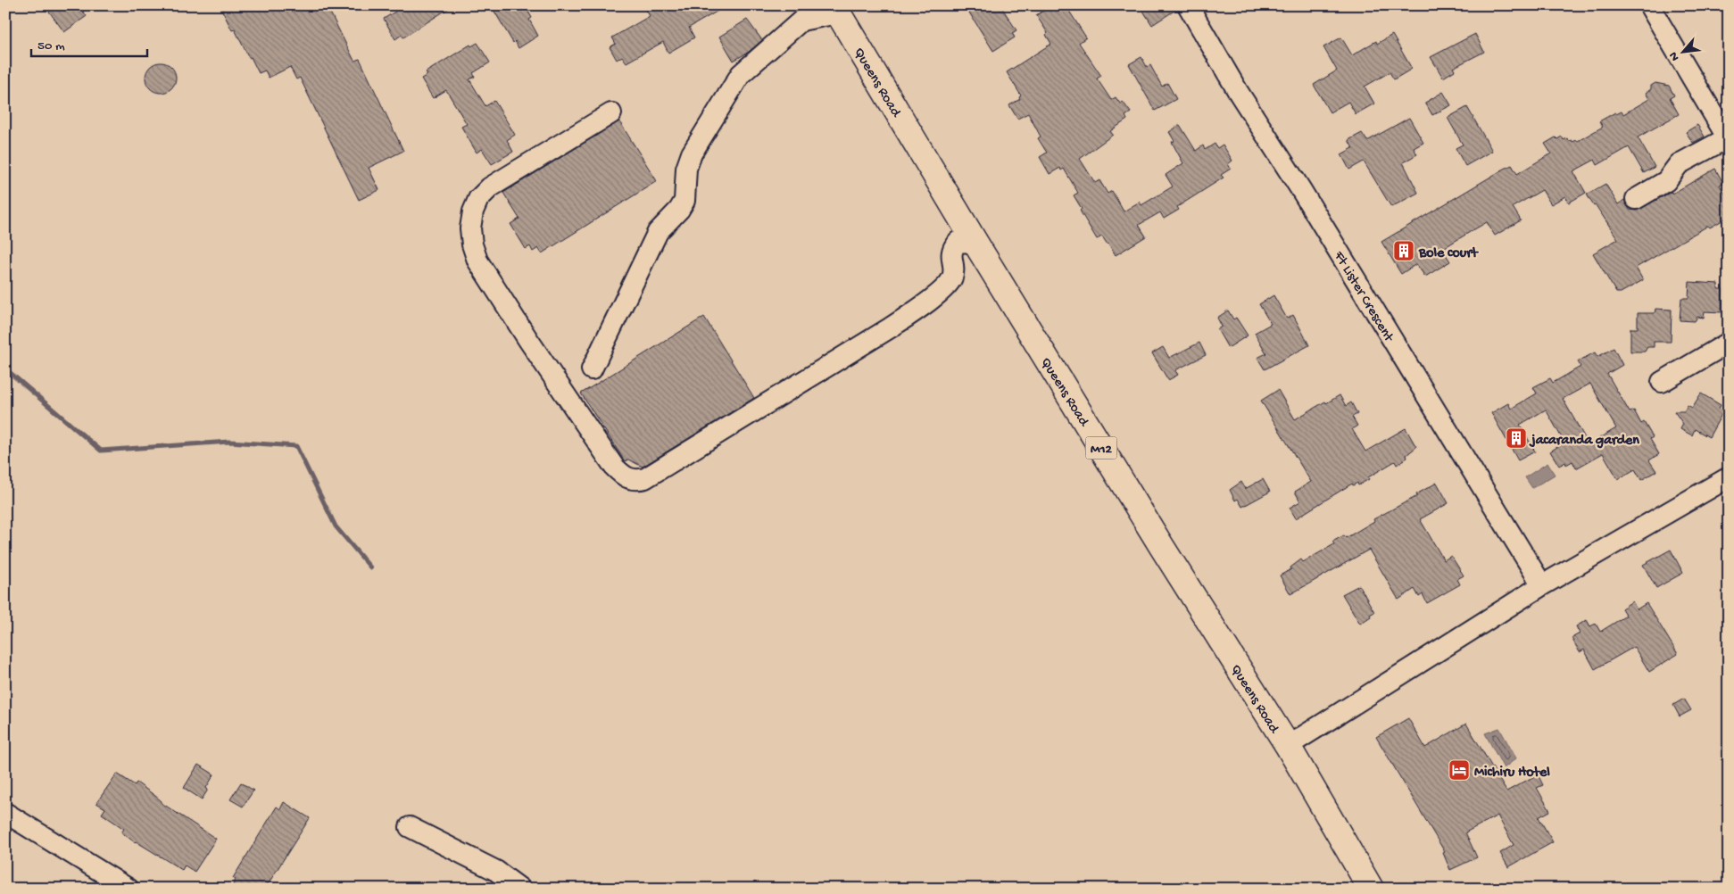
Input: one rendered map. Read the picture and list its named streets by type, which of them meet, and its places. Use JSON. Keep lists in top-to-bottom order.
{
  "streets": {
    "highway": ["Queens Road", "M12"],
    "street": ["Ft Lister Crescent"]
  },
  "places": {
    "building": ["Bole court", "jacaranda garden"],
    "hotel": ["Michiru Hotel"]
  },
  "scale_bar": "50 m",
  "north": "bottom left"
}
